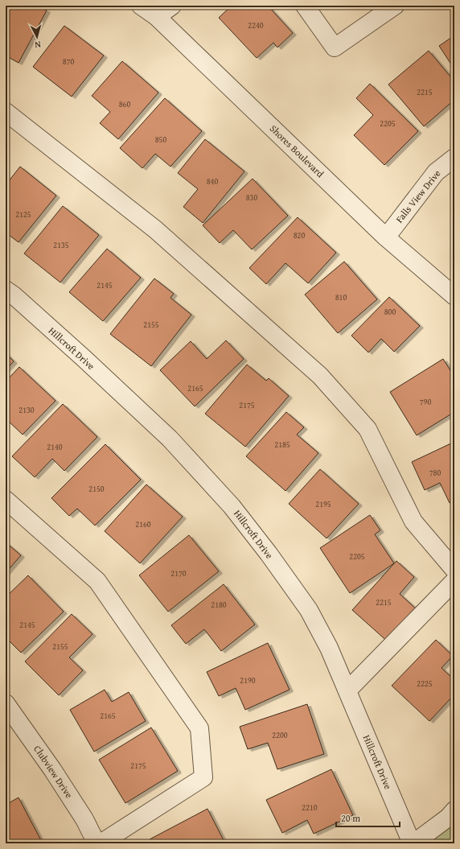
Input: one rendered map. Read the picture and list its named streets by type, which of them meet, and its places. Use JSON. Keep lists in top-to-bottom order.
{
  "streets": {
    "street": [
      "Shores Boulevard",
      "Falls View Drive",
      "Hillcroft Drive",
      "Clubview Drive"
    ]
  },
  "crossings": [
    ["Shores Boulevard", "Falls View Drive"]
  ],
  "house_numbers": [
    "2240",
    "870",
    "2215",
    "860",
    "2205",
    "850",
    "840",
    "830",
    "2125",
    "820",
    "2135",
    "2145",
    "810",
    "800",
    "2155",
    "2165",
    "790",
    "2175",
    "2130",
    "2185",
    "2140",
    "780",
    "2150",
    "2195",
    "2160",
    "2205",
    "2170",
    "2215",
    "2180",
    "2145",
    "2155",
    "2190",
    "2225",
    "2165",
    "2200",
    "2175",
    "2210"
  ],
  "scale_bar": "20 m",
  "north": "bottom"
}
